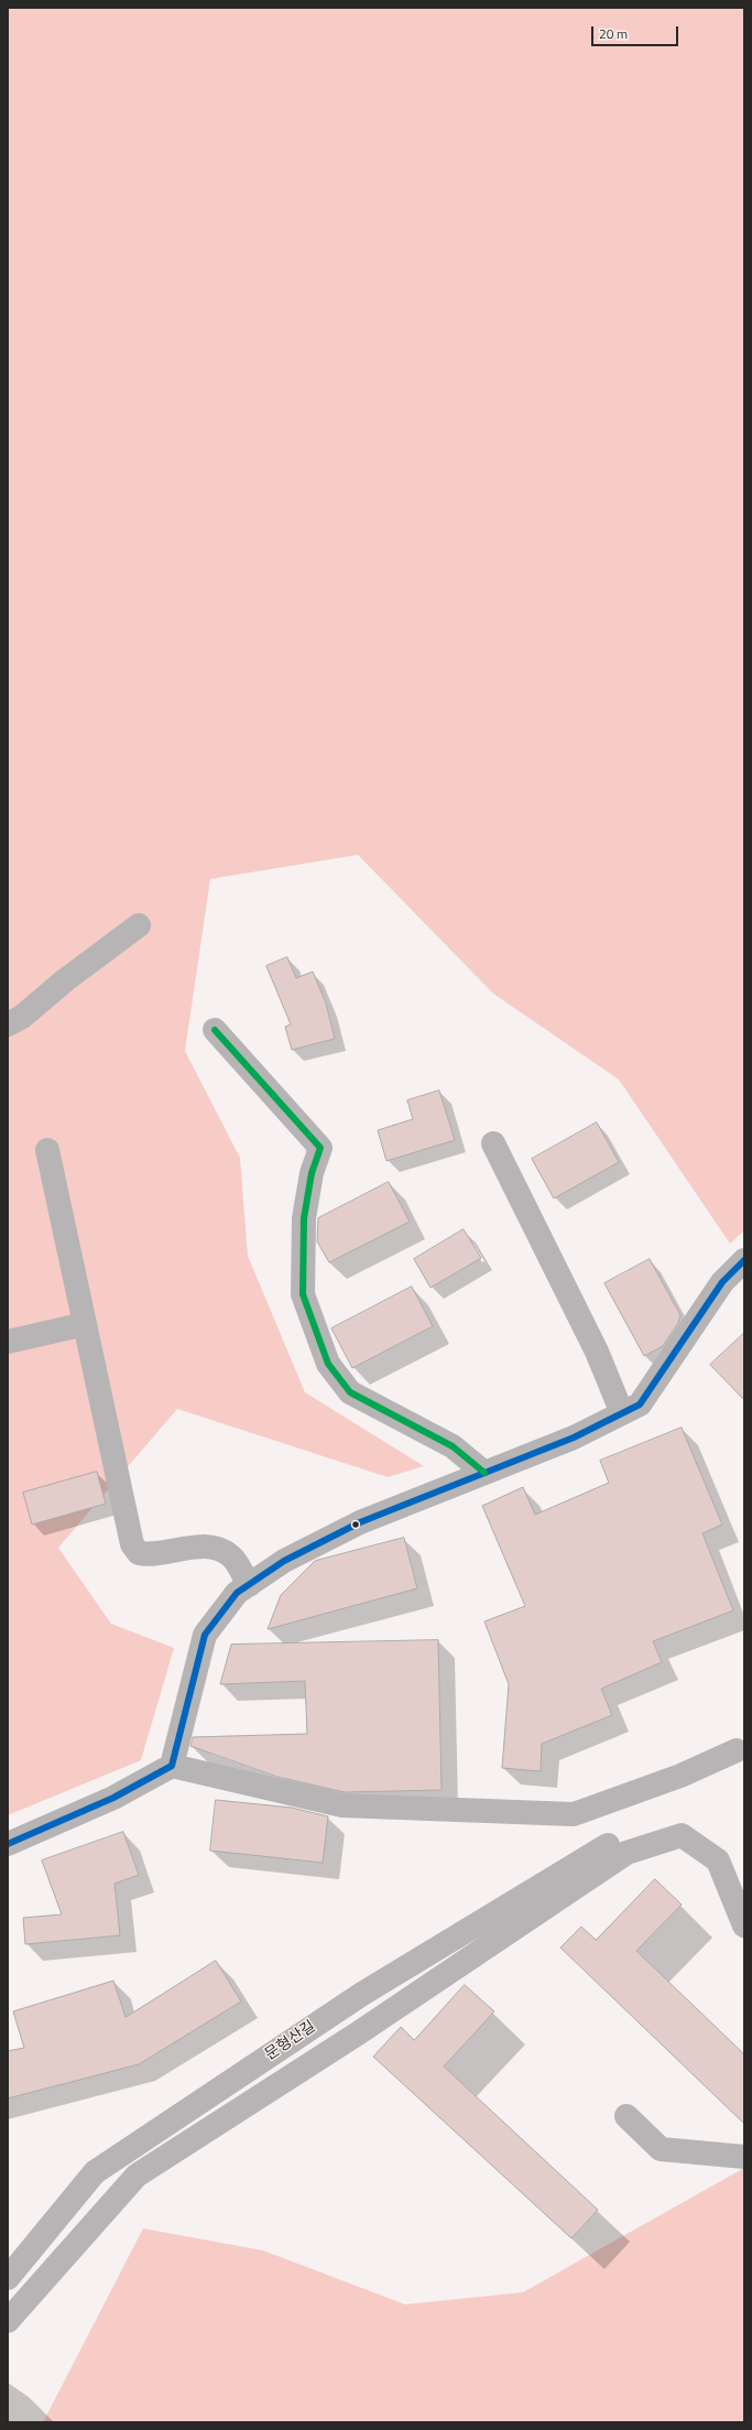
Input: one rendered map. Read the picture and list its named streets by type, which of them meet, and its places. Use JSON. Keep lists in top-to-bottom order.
{
  "streets": {
    "street": ["문형산길"]
  },
  "scale_bar": "20 m"
}
